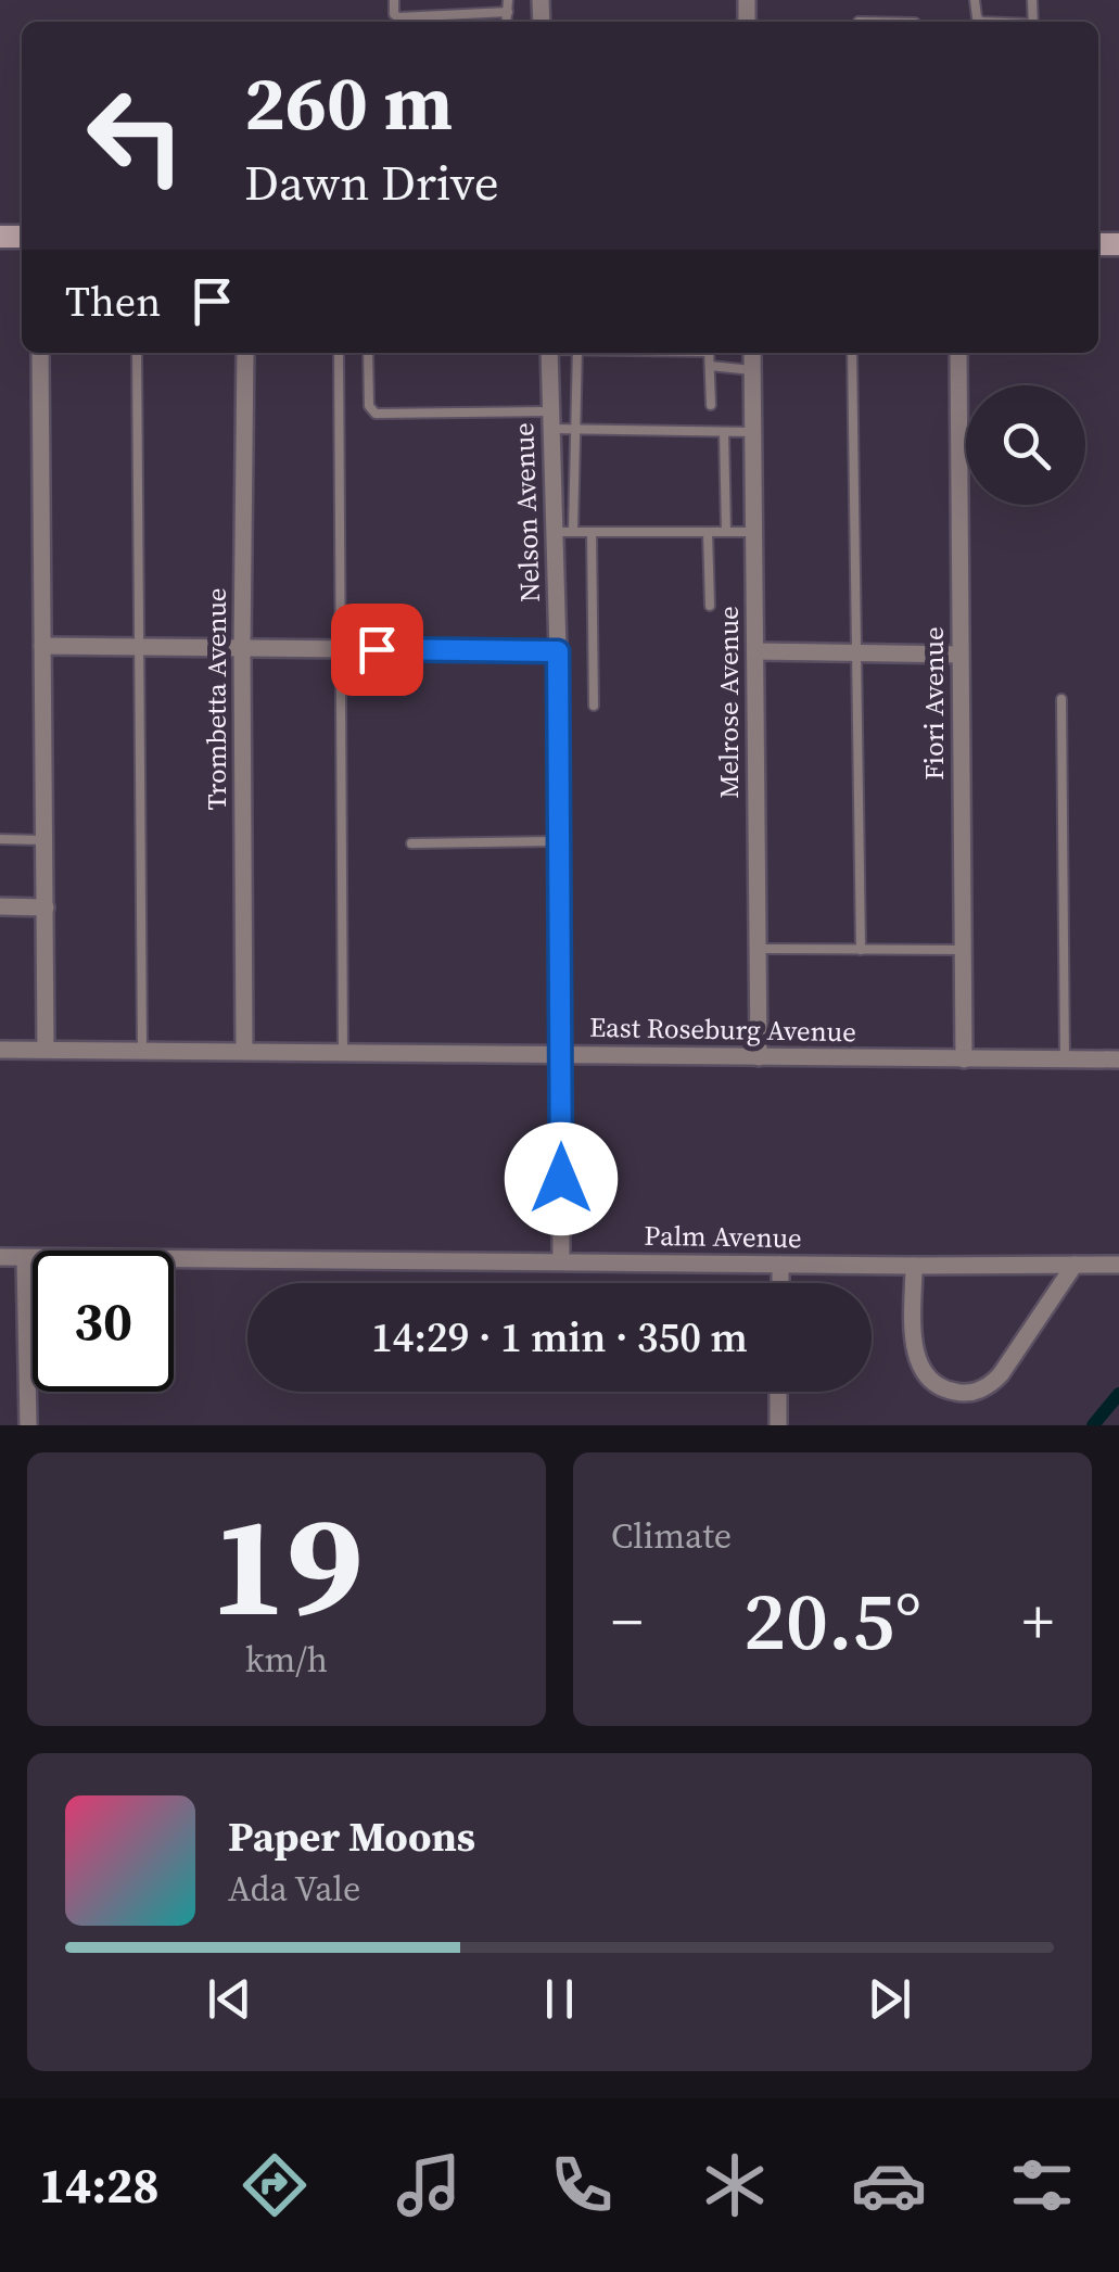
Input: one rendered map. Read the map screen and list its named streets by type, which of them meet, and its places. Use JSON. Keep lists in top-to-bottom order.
{
  "streets": {
    "street": [
      "Nelson Avenue",
      "Trombetta Avenue",
      "Melrose Avenue",
      "Fiori Avenue",
      "East Roseburg Avenue",
      "Palm Avenue"
    ]
  },
  "crossings": [
    ["Nelson Avenue", "East Roseburg Avenue"],
    ["Nelson Avenue", "Palm Avenue"],
    ["Trombetta Avenue", "East Roseburg Avenue"],
    ["Melrose Avenue", "East Roseburg Avenue"],
    ["Fiori Avenue", "East Roseburg Avenue"]
  ],
  "page": {
    "turn": ["260 m", "Dawn Drive"],
    "then": "Then",
    "limit": "30",
    "trip": "14:29 · 1 min · 350 m",
    "tile": [
      ["19", "km/h"],
      "Climate"
    ],
    "heat": ["−", "20.5°", "+"],
    "song": ["Paper Moons", "Ada Vale"],
    "tabs": "14:28"
  }
}
